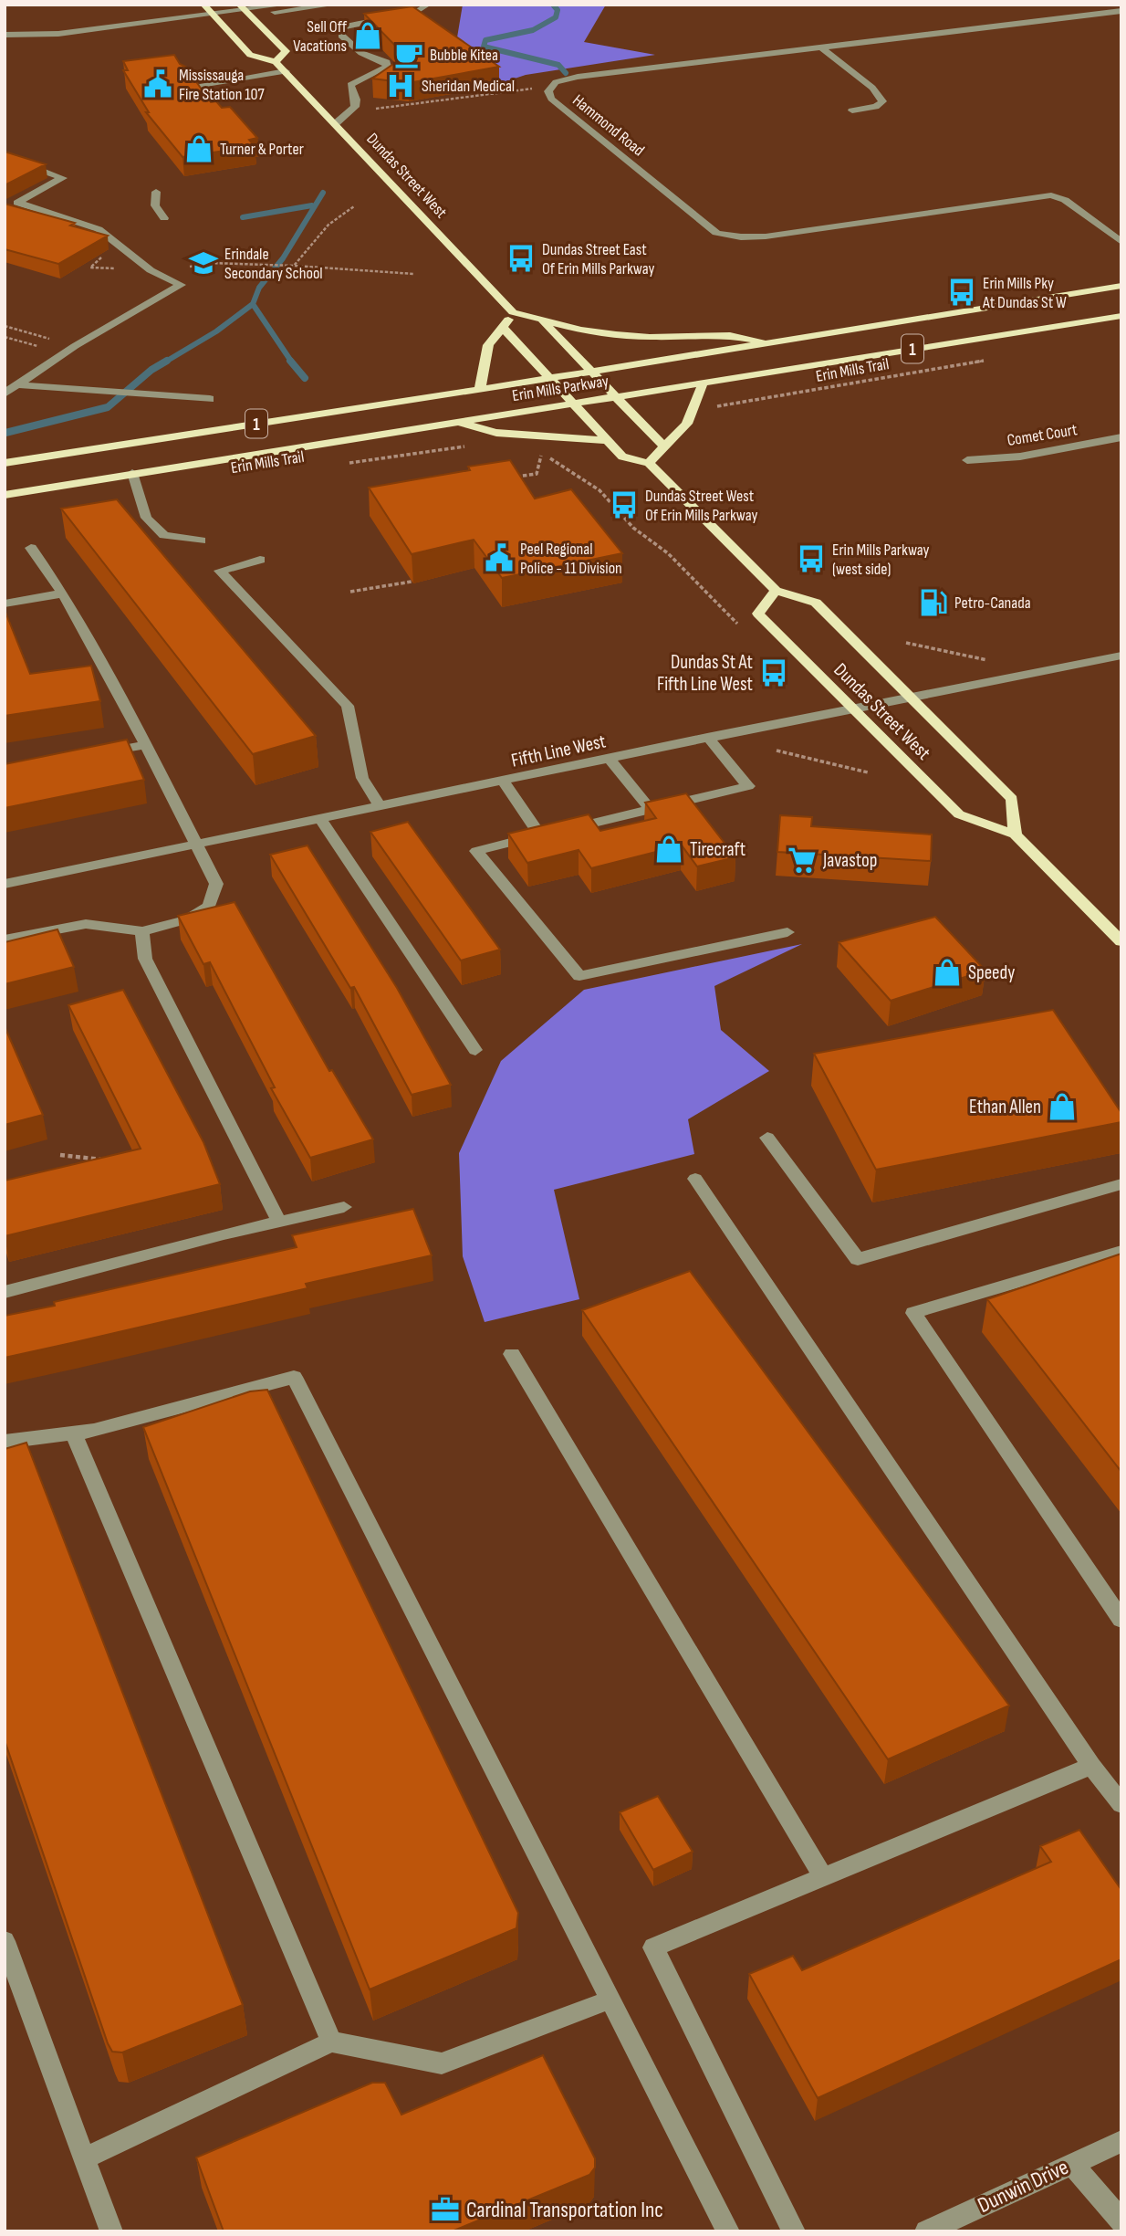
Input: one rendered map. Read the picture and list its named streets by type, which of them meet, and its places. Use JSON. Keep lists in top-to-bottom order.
{
  "streets": {
    "main road": ["Dundas Street West", "1", "Erin Mills Parkway"],
    "street": [
      "Hammond Road",
      "Comet Court",
      "Fifth Line West",
      "Dunwin Drive"
    ],
    "path": ["Erin Mills Trail"]
  },
  "crossings": [
    ["Dundas Street West", "Erin Mills Parkway"],
    ["Dundas Street West", "Fifth Line West"]
  ],
  "places": {
    "shop": [
      "Sell Off Vacations",
      "Turner & Porter",
      "Tirecraft",
      "Speedy",
      "Ethan Allen"
    ],
    "cafe": ["Bubble Kitea"],
    "public building": ["Mississauga Fire Station 107", "Peel Regional Police - 11 Division"],
    "hospital": ["Sheridan Medical"],
    "bus stop": [
      "Dundas Street East Of Erin Mills Parkway",
      "Erin Mills Pky At Dundas St W",
      "Dundas Street West Of Erin Mills Parkway",
      "Erin Mills Parkway (west side)",
      "Dundas St At Fifth Line West"
    ],
    "school or university": ["Erindale Secondary School"],
    "fuel station": ["Petro-Canada"],
    "supermarket": ["Javastop"],
    "office": ["Cardinal Transportation Inc"]
  }
}
